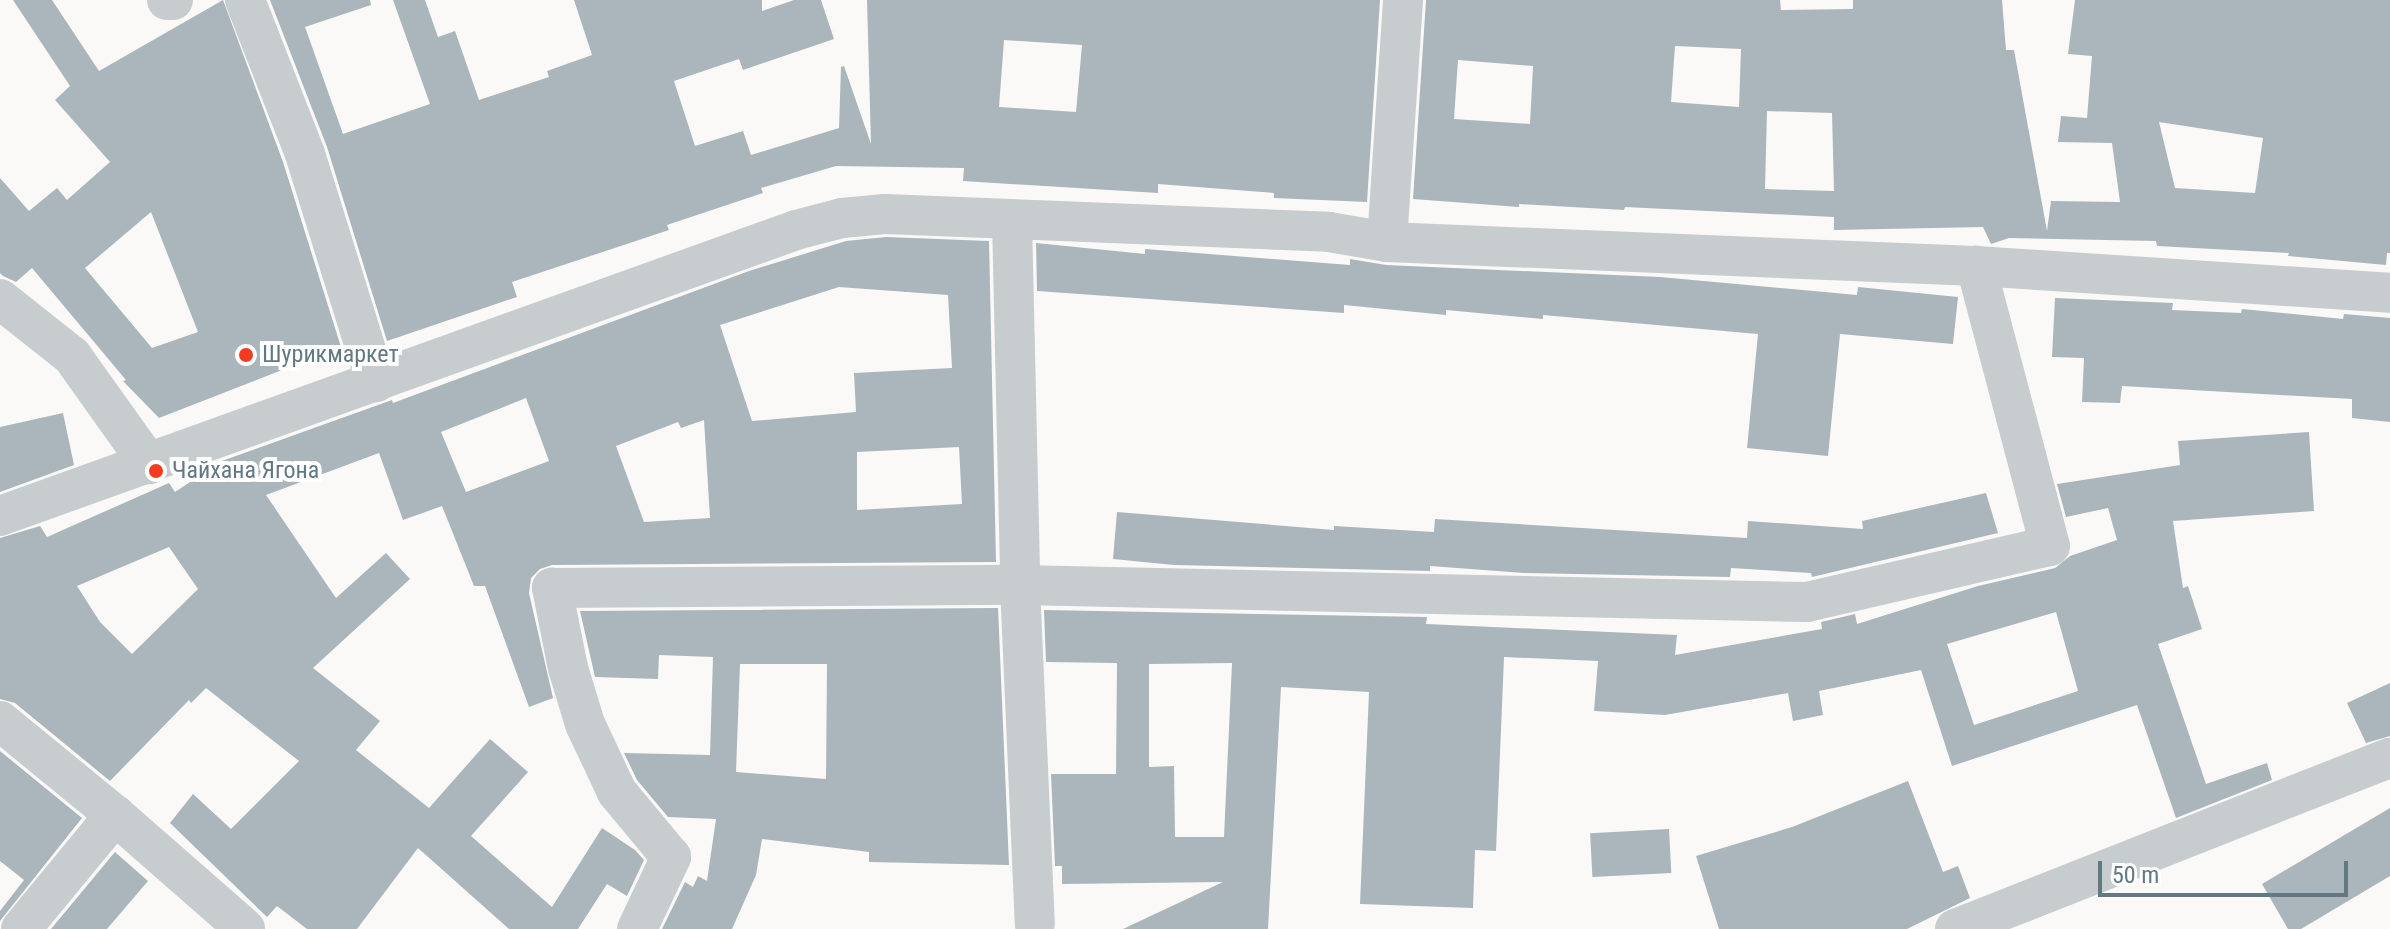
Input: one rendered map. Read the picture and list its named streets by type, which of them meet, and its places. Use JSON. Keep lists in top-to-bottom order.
{
  "places": ["Шурикмаркет", "Чайхана Ягона"],
  "scale_bar": "50 m"
}
